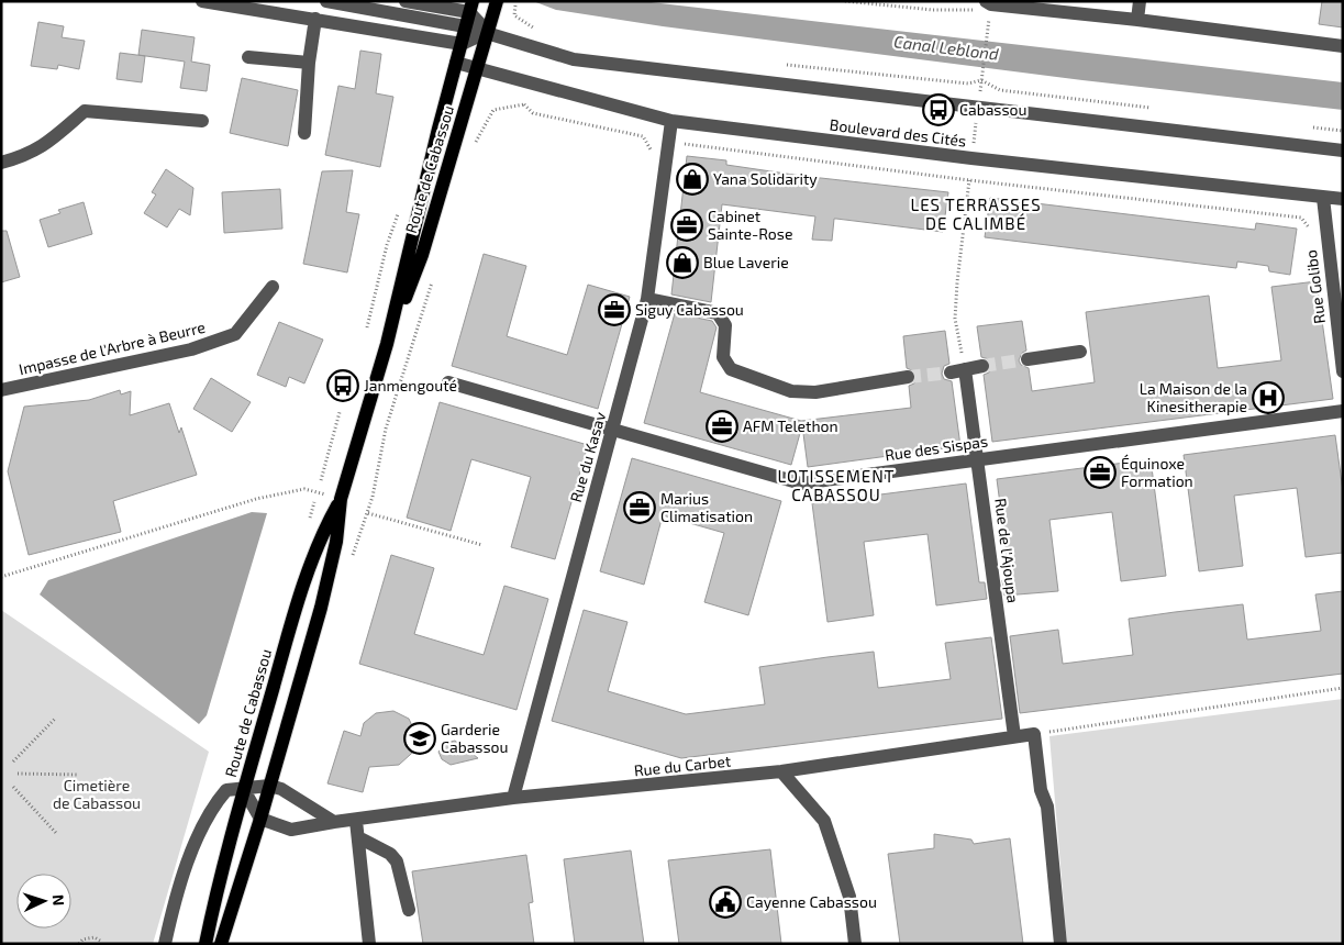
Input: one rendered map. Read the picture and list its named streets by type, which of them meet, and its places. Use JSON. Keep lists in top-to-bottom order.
{
  "streets": {
    "main road": ["Route de Cabassou"],
    "street": [
      "Boulevard des Cités",
      "Rue Golibo",
      "Impasse de l'Arbre à Beurre",
      "Rue des Sispas",
      "Rue du Kasav",
      "Rue de l'Ajoupa",
      "Rue du Carbet"
    ]
  },
  "crossings": [
    ["Boulevard des Cités", "Route de Cabassou"],
    ["Boulevard des Cités", "Rue Golibo"],
    ["Boulevard des Cités", "Rue du Kasav"],
    ["Route de Cabassou", "Rue du Carbet"],
    ["Rue des Sispas", "Rue du Kasav"],
    ["Rue des Sispas", "Rue de l'Ajoupa"],
    ["Rue du Kasav", "Rue du Carbet"],
    ["Rue de l'Ajoupa", "Rue du Carbet"]
  ],
  "districts": ["LES TERRASSES DE CALIMBÉ", "LOTISSEMENT CABASSOU"],
  "water": ["Canal Leblond"],
  "parks": ["Cimetière de Cabassou"],
  "places": {
    "bus stop": ["Cabassou", "Janmengouté"],
    "shop": ["Yana Solidarity", "Blue Laverie"],
    "office": [
      "Cabinet Sainte-Rose",
      "Siguy Cabassou",
      "AFM Telethon",
      "Équinoxe Formation",
      "Marius Climatisation"
    ],
    "hospital": ["La Maison de la Kinesitherapie"],
    "school or university": ["Garderie Cabassou"],
    "public building": ["Cayenne Cabassou"]
  },
  "north": "right"
}
